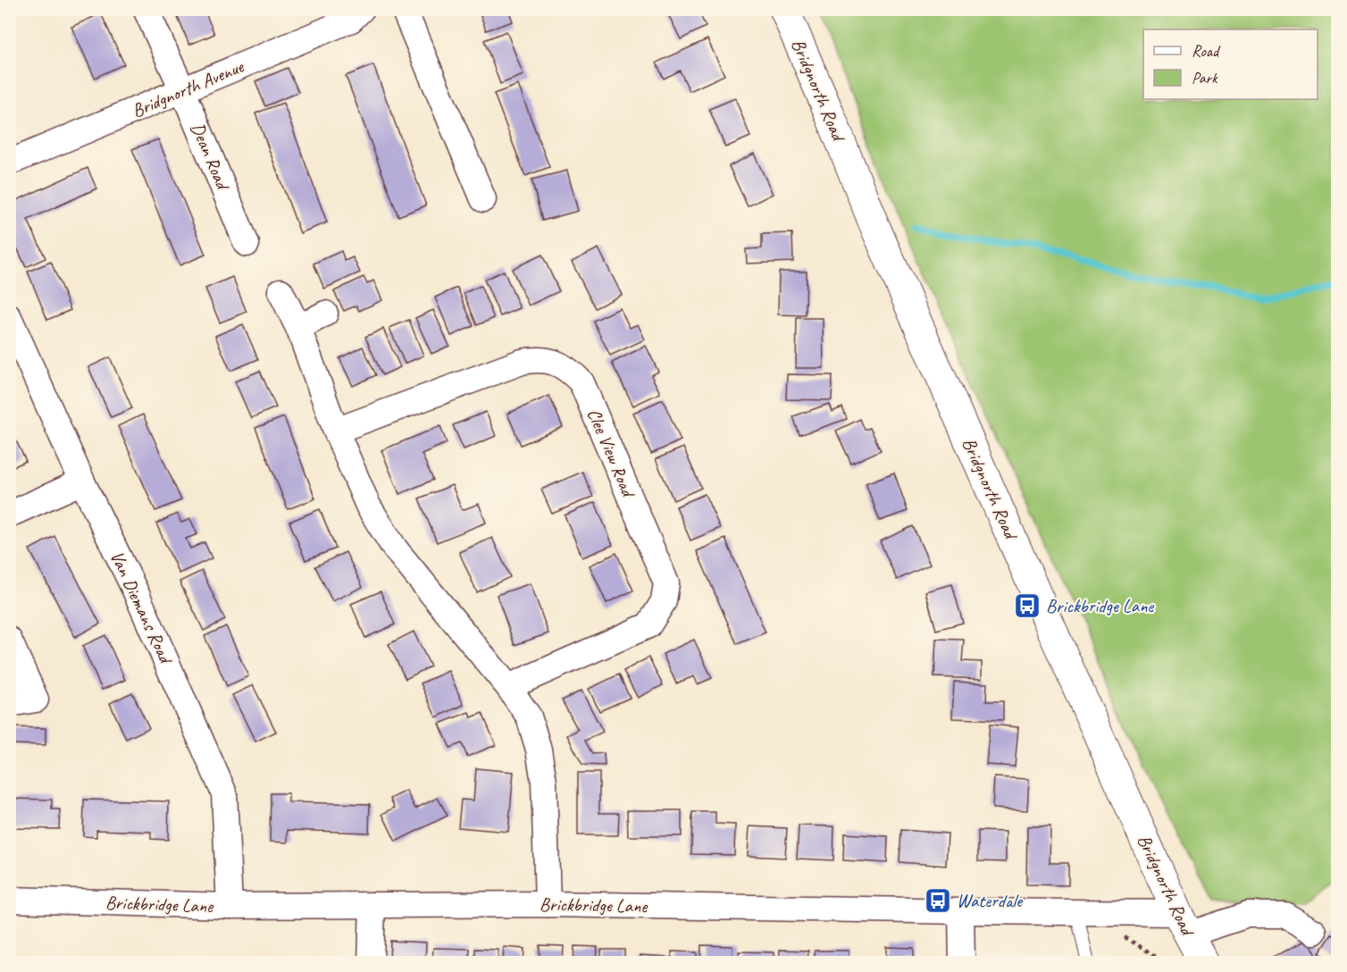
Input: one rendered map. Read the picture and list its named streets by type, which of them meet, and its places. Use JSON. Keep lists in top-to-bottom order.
{
  "streets": {
    "main road": ["Bridgnorth Road"],
    "street": [
      "Bridgnorth Avenue",
      "Dean Road",
      "Clee View Road",
      "Van Diemans Road",
      "Brickbridge Lane"
    ]
  },
  "crossings": [
    ["Bridgnorth Avenue", "Dean Road"],
    ["Bridgnorth Road", "Brickbridge Lane"],
    ["Van Diemans Road", "Brickbridge Lane"]
  ],
  "places": {
    "bus stop": ["Brickbridge Lane", "Waterdale"]
  },
  "legend": ["Road", "Park"]
}
